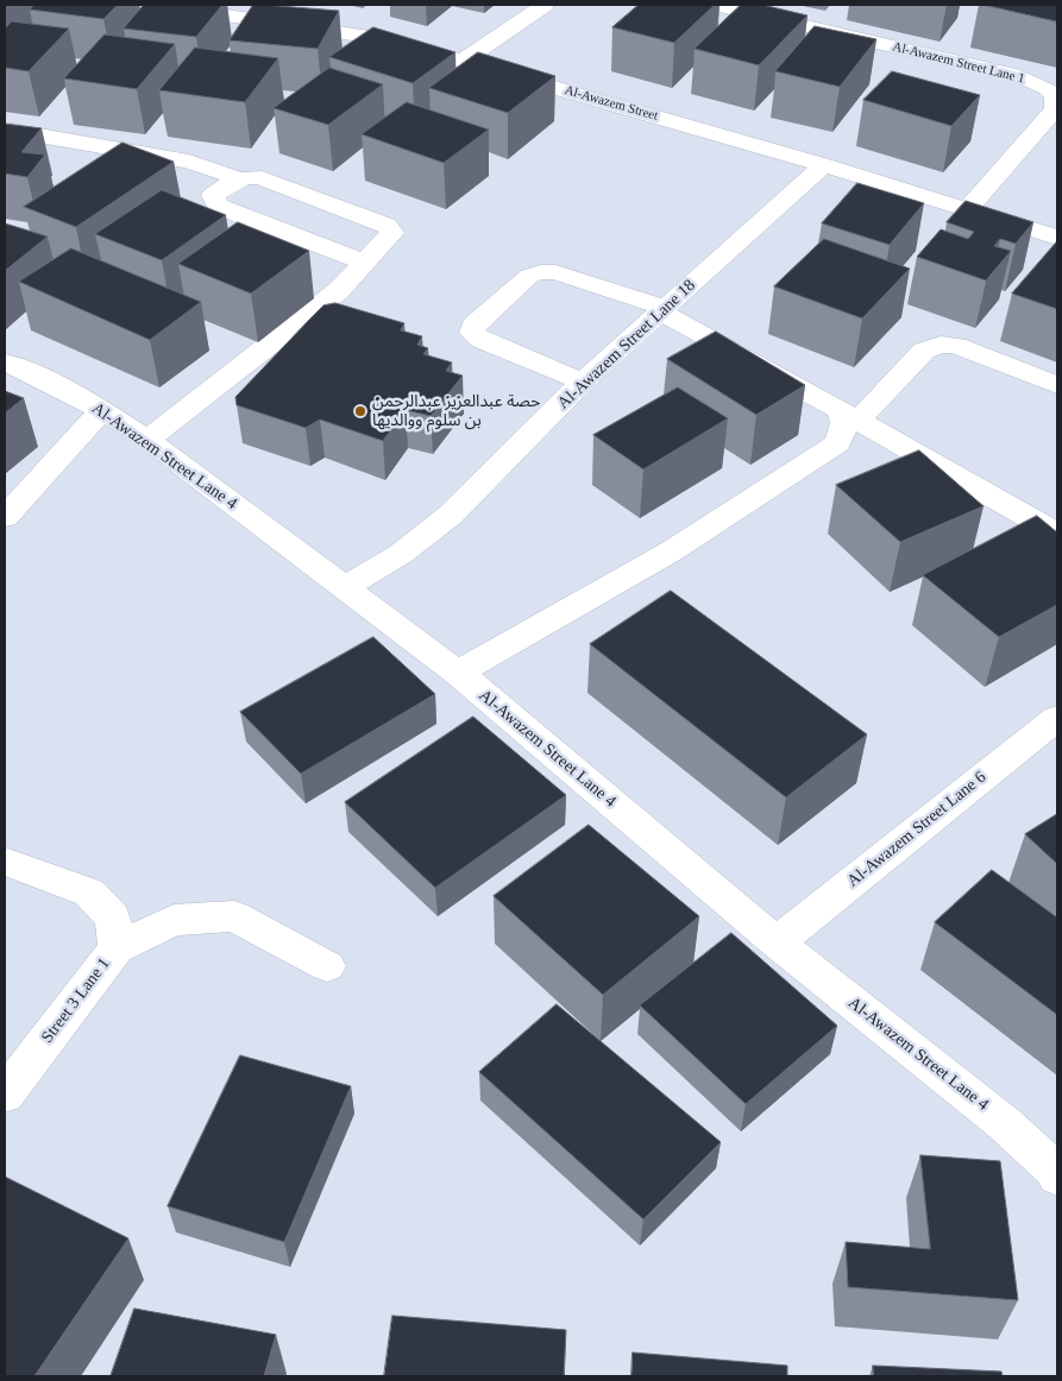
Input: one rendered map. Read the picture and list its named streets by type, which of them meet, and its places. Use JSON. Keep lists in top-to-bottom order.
{
  "streets": {
    "street": [
      "Al-Awazem Street Lane 1",
      "Al-Awazem Street",
      "Al-Awazem Street Lane 18",
      "Al-Awazem Street Lane 4",
      "Al-Awazem Street Lane 6",
      "Street 3 Lane 1"
    ]
  },
  "crossings": [
    ["Al-Awazem Street Lane 1", "Al-Awazem Street"],
    ["Al-Awazem Street", "Al-Awazem Street Lane 18"],
    ["Al-Awazem Street Lane 18", "Al-Awazem Street Lane 4"],
    ["Al-Awazem Street Lane 4", "Al-Awazem Street Lane 6"]
  ],
  "places": ["حصة عبدالعزيز عبدالرحمن بن سلوم ووالديها"]
}
